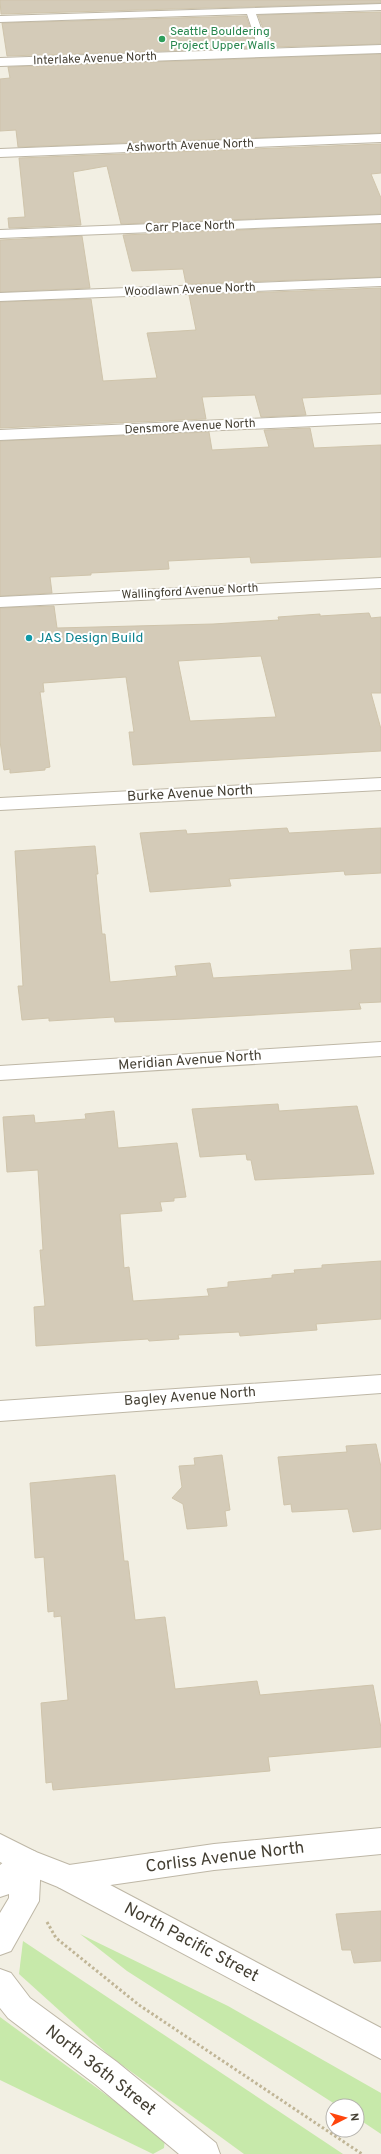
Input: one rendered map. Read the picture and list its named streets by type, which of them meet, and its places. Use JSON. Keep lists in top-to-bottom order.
{
  "streets": {
    "street": [
      "Interlake Avenue North",
      "Ashworth Avenue North",
      "Carr Place North",
      "Woodlawn Avenue North",
      "Densmore Avenue North",
      "Wallingford Avenue North",
      "Burke Avenue North",
      "Meridian Avenue North",
      "Bagley Avenue North",
      "Corliss Avenue North",
      "North Pacific Street",
      "North 36th Street"
    ]
  },
  "crossings": [
    ["Corliss Avenue North", "North Pacific Street"]
  ],
  "places": ["Seattle Bouldering Project Upper Walls", "JAS Design Build"],
  "north": "right"
}
